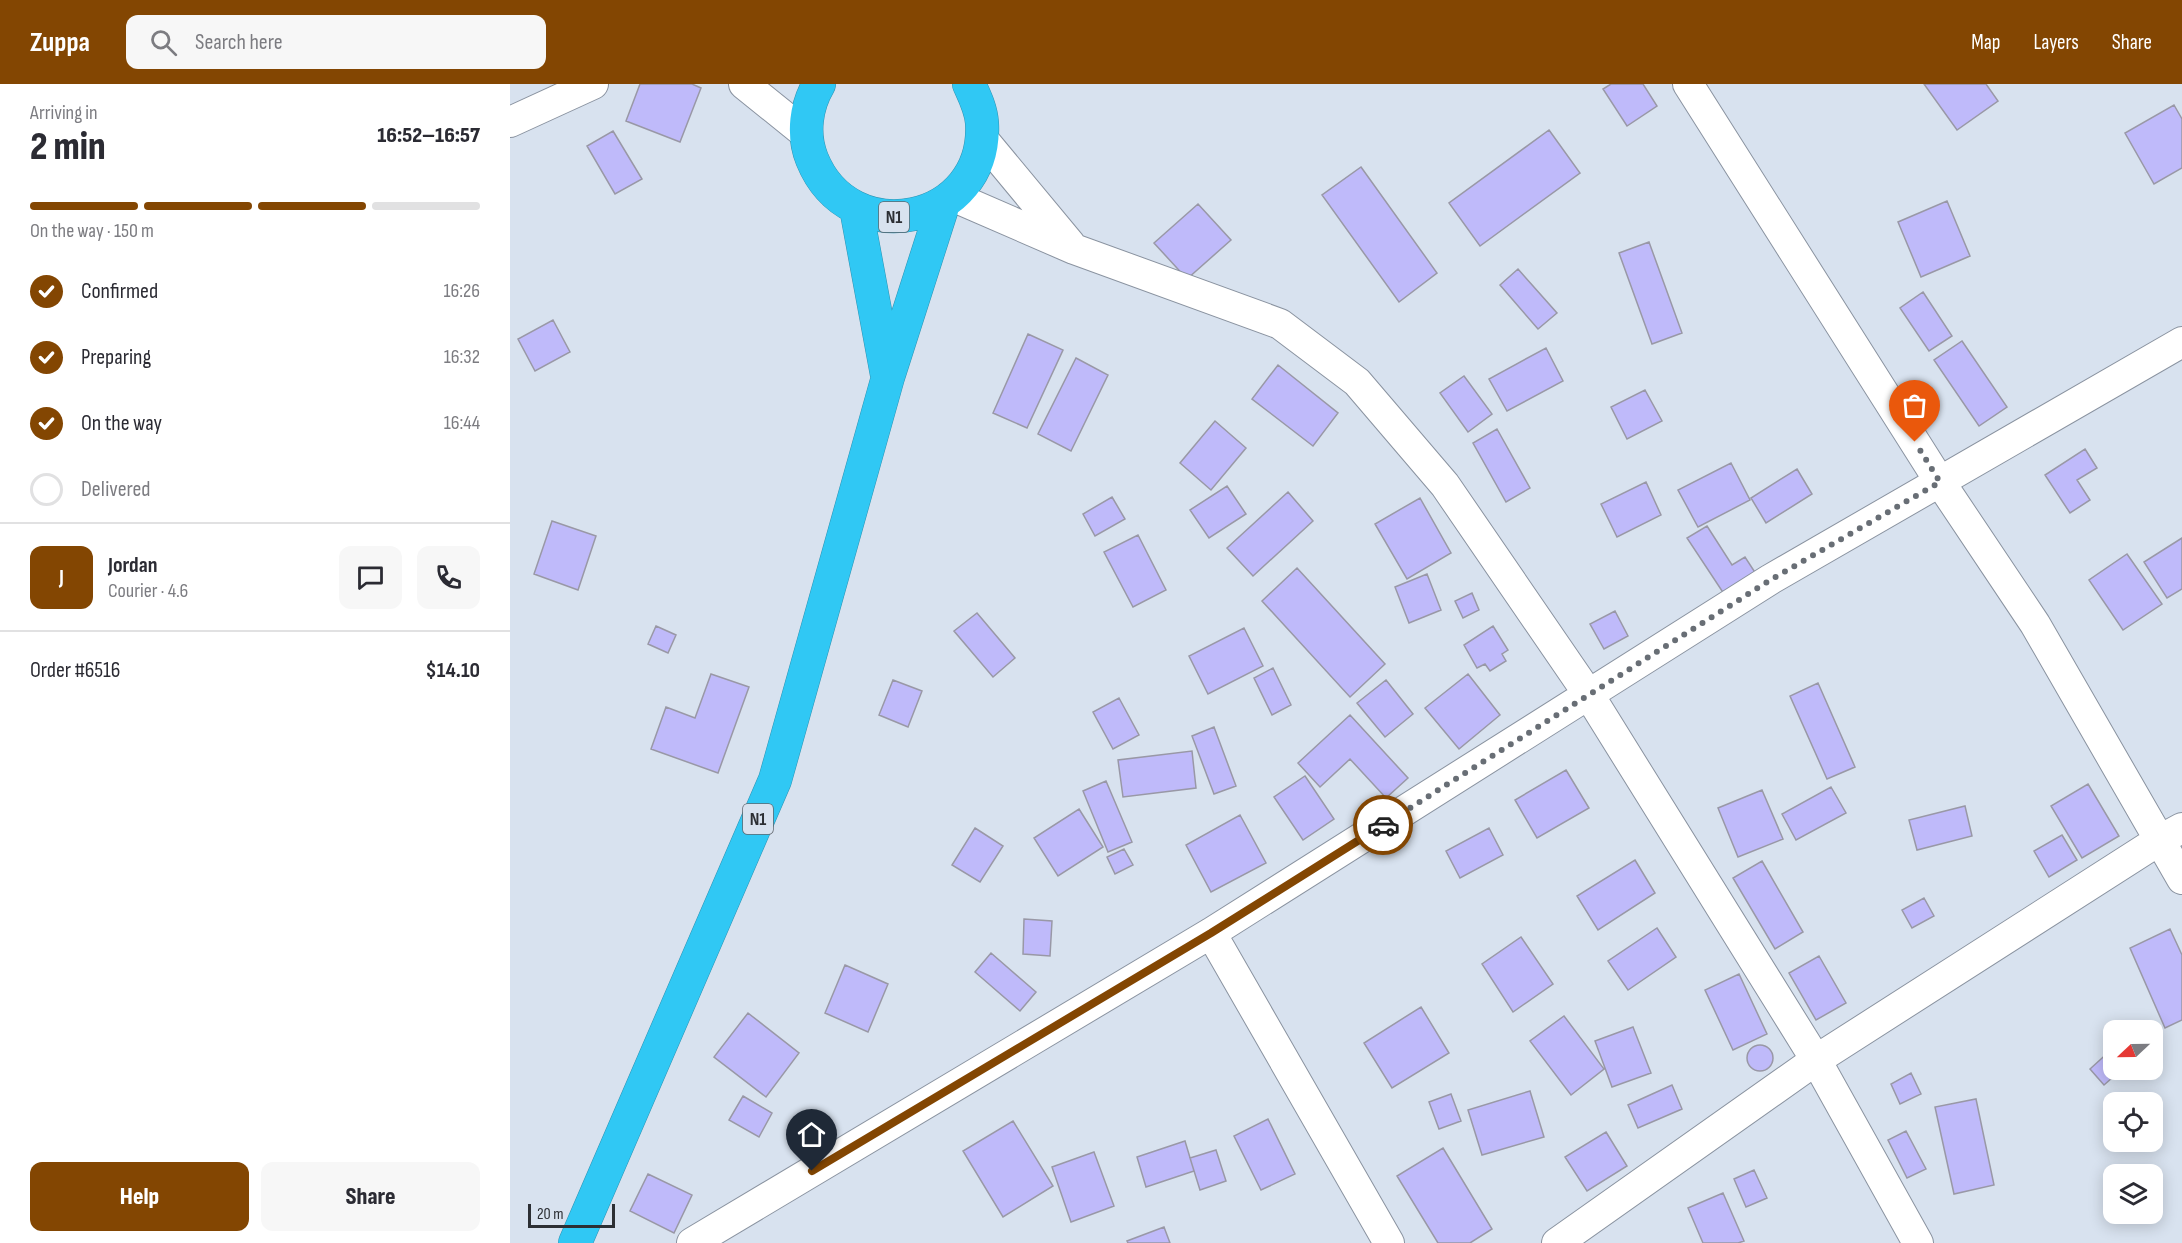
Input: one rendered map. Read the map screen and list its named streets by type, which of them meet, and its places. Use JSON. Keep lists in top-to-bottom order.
{
  "streets": {
    "highway": ["N1"]
  },
  "scale_bar": "20 m",
  "north": "left",
  "page": {
    "header": "Zuppa",
    "search": "Search here",
    "nav": ["Map", "Layers", "Share"],
    "heading": ["2 min", "Arriving in", "16:52–16:57"],
    "panel": [
      "Jordan",
      "Courier · 4.6",
      "Order #6516",
      "$14.10"
    ],
    "bar": "On the way · 150 m",
    "list": [
      ["Confirmed", "16:26"],
      ["Preparing", "16:32"],
      ["On the way", "16:44"],
      "Delivered"
    ],
    "round": "J",
    "buttons": ["Help", "Share"],
    "scale": "20 m"
  }
}
